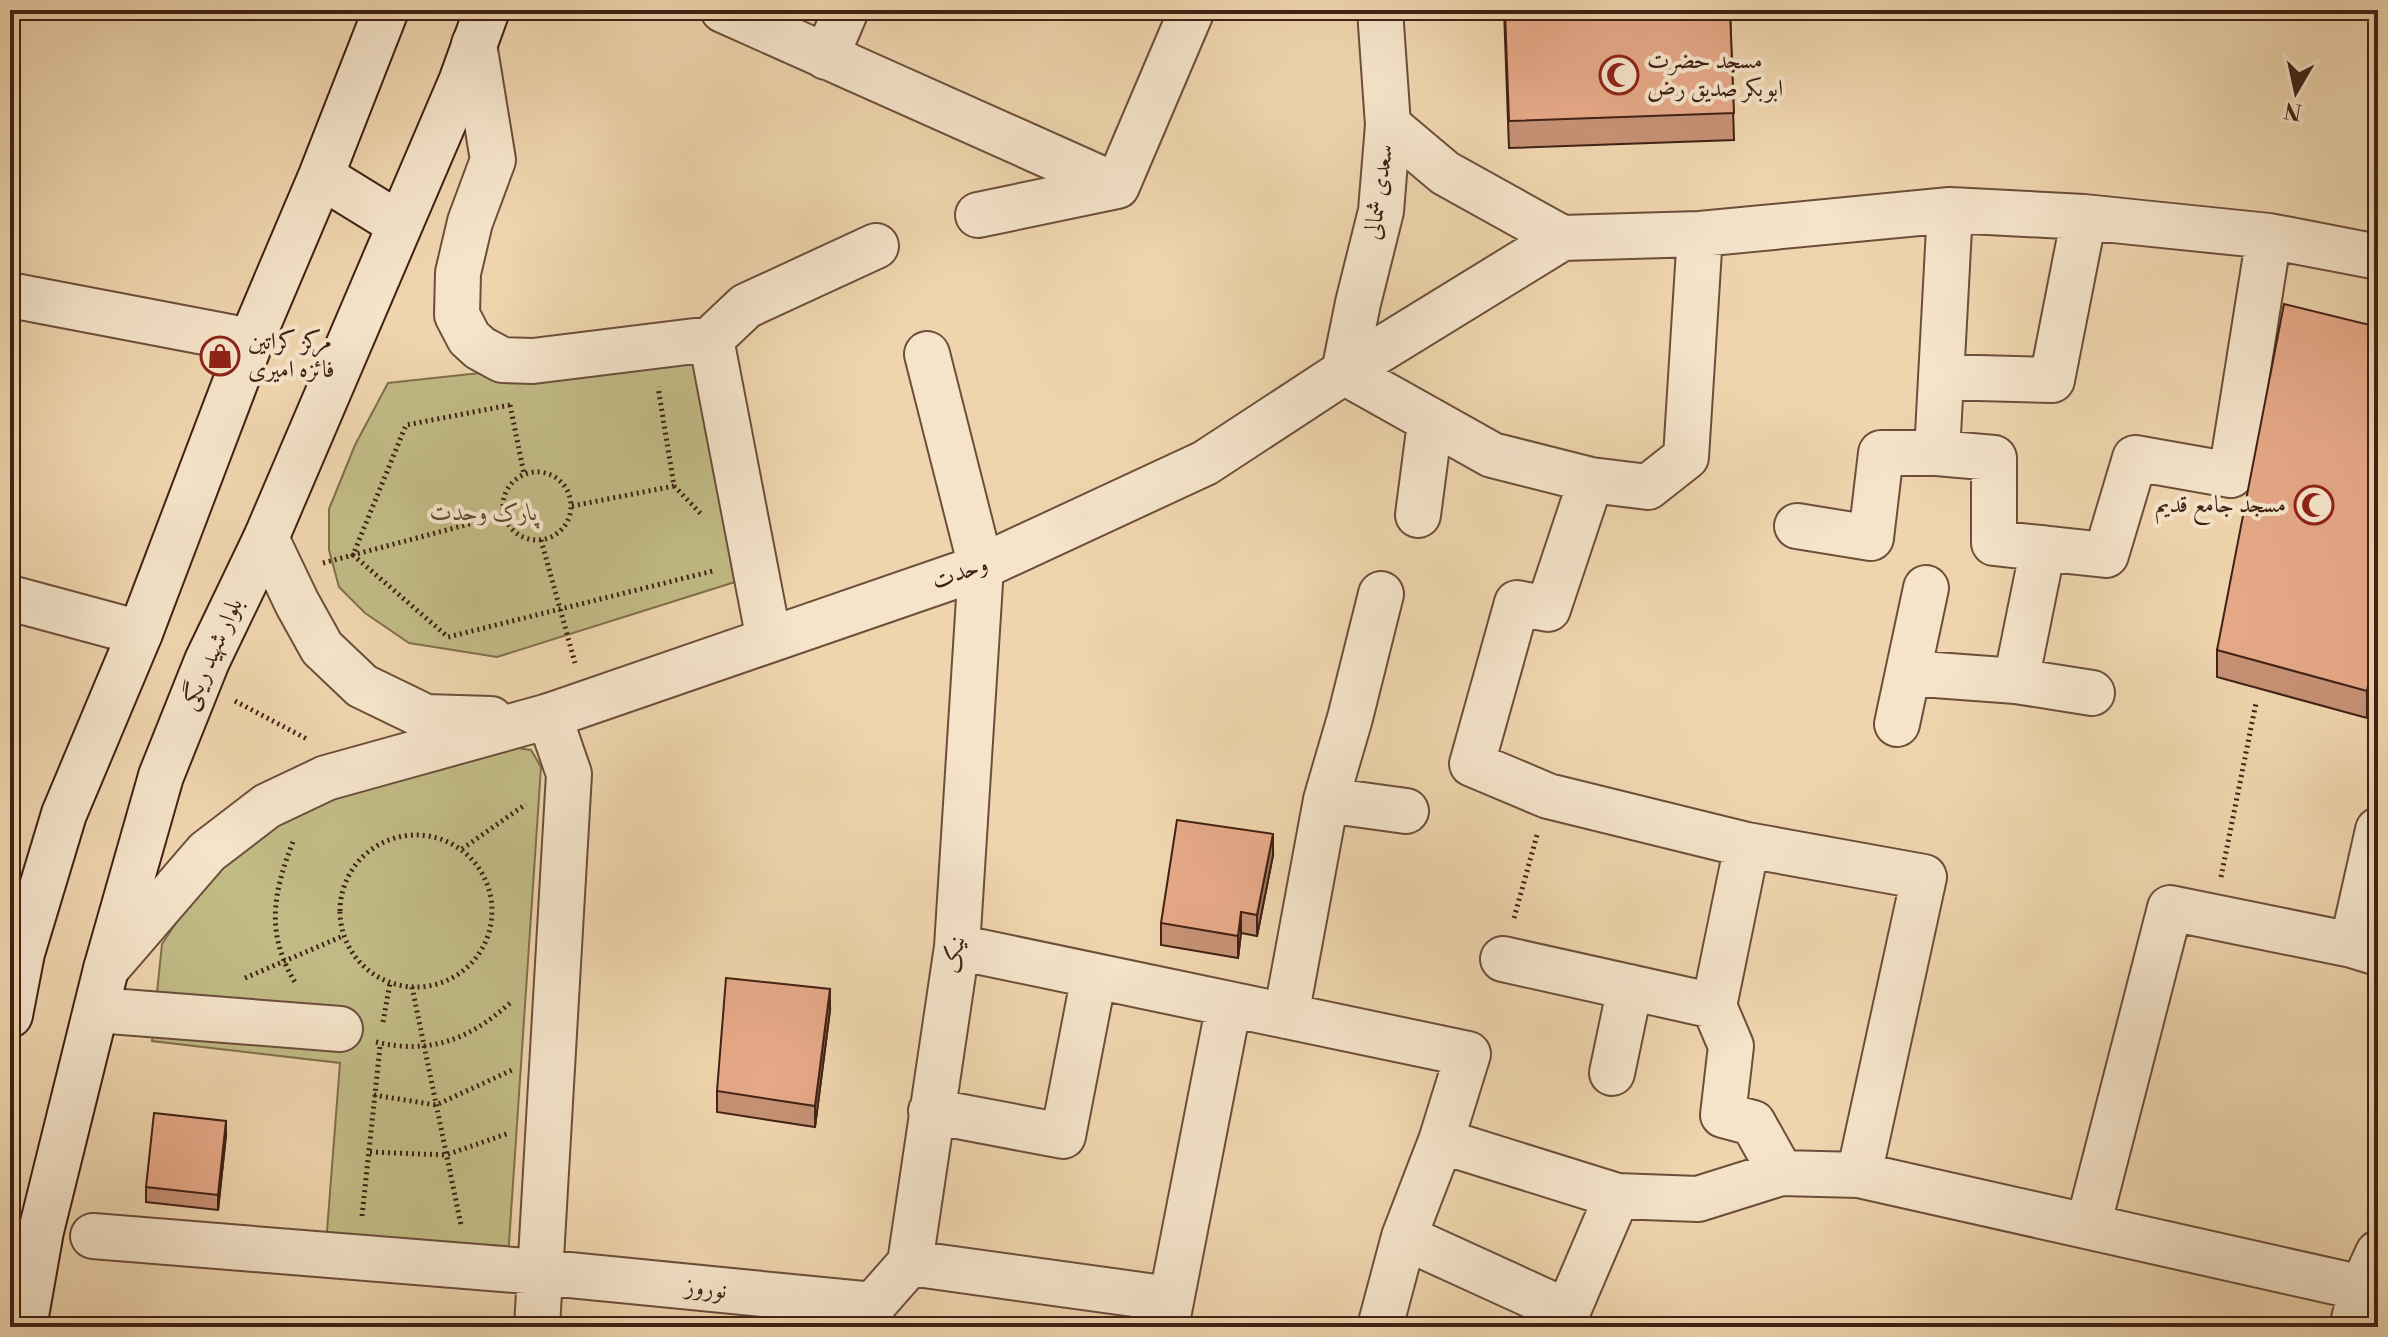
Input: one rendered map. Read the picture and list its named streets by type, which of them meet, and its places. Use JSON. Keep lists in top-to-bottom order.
{
  "streets": {
    "street": [
      "سعدی شمالی",
      "وحدت",
      "بلوار شهید ریگی",
      "نیک",
      "نوروز"
    ]
  },
  "crossings": [
    ["سعدی شمالی", "وحدت"],
    ["وحدت", "نیک"]
  ],
  "parks": ["پارک وحدت"],
  "places": {
    "mosque": ["مسجد حضرت ابوبکر صدیق رض", "مسجد جامع قدیم"],
    "shop": ["مرکز کراتین فائزه امیری"]
  },
  "north": "bottom"
}
